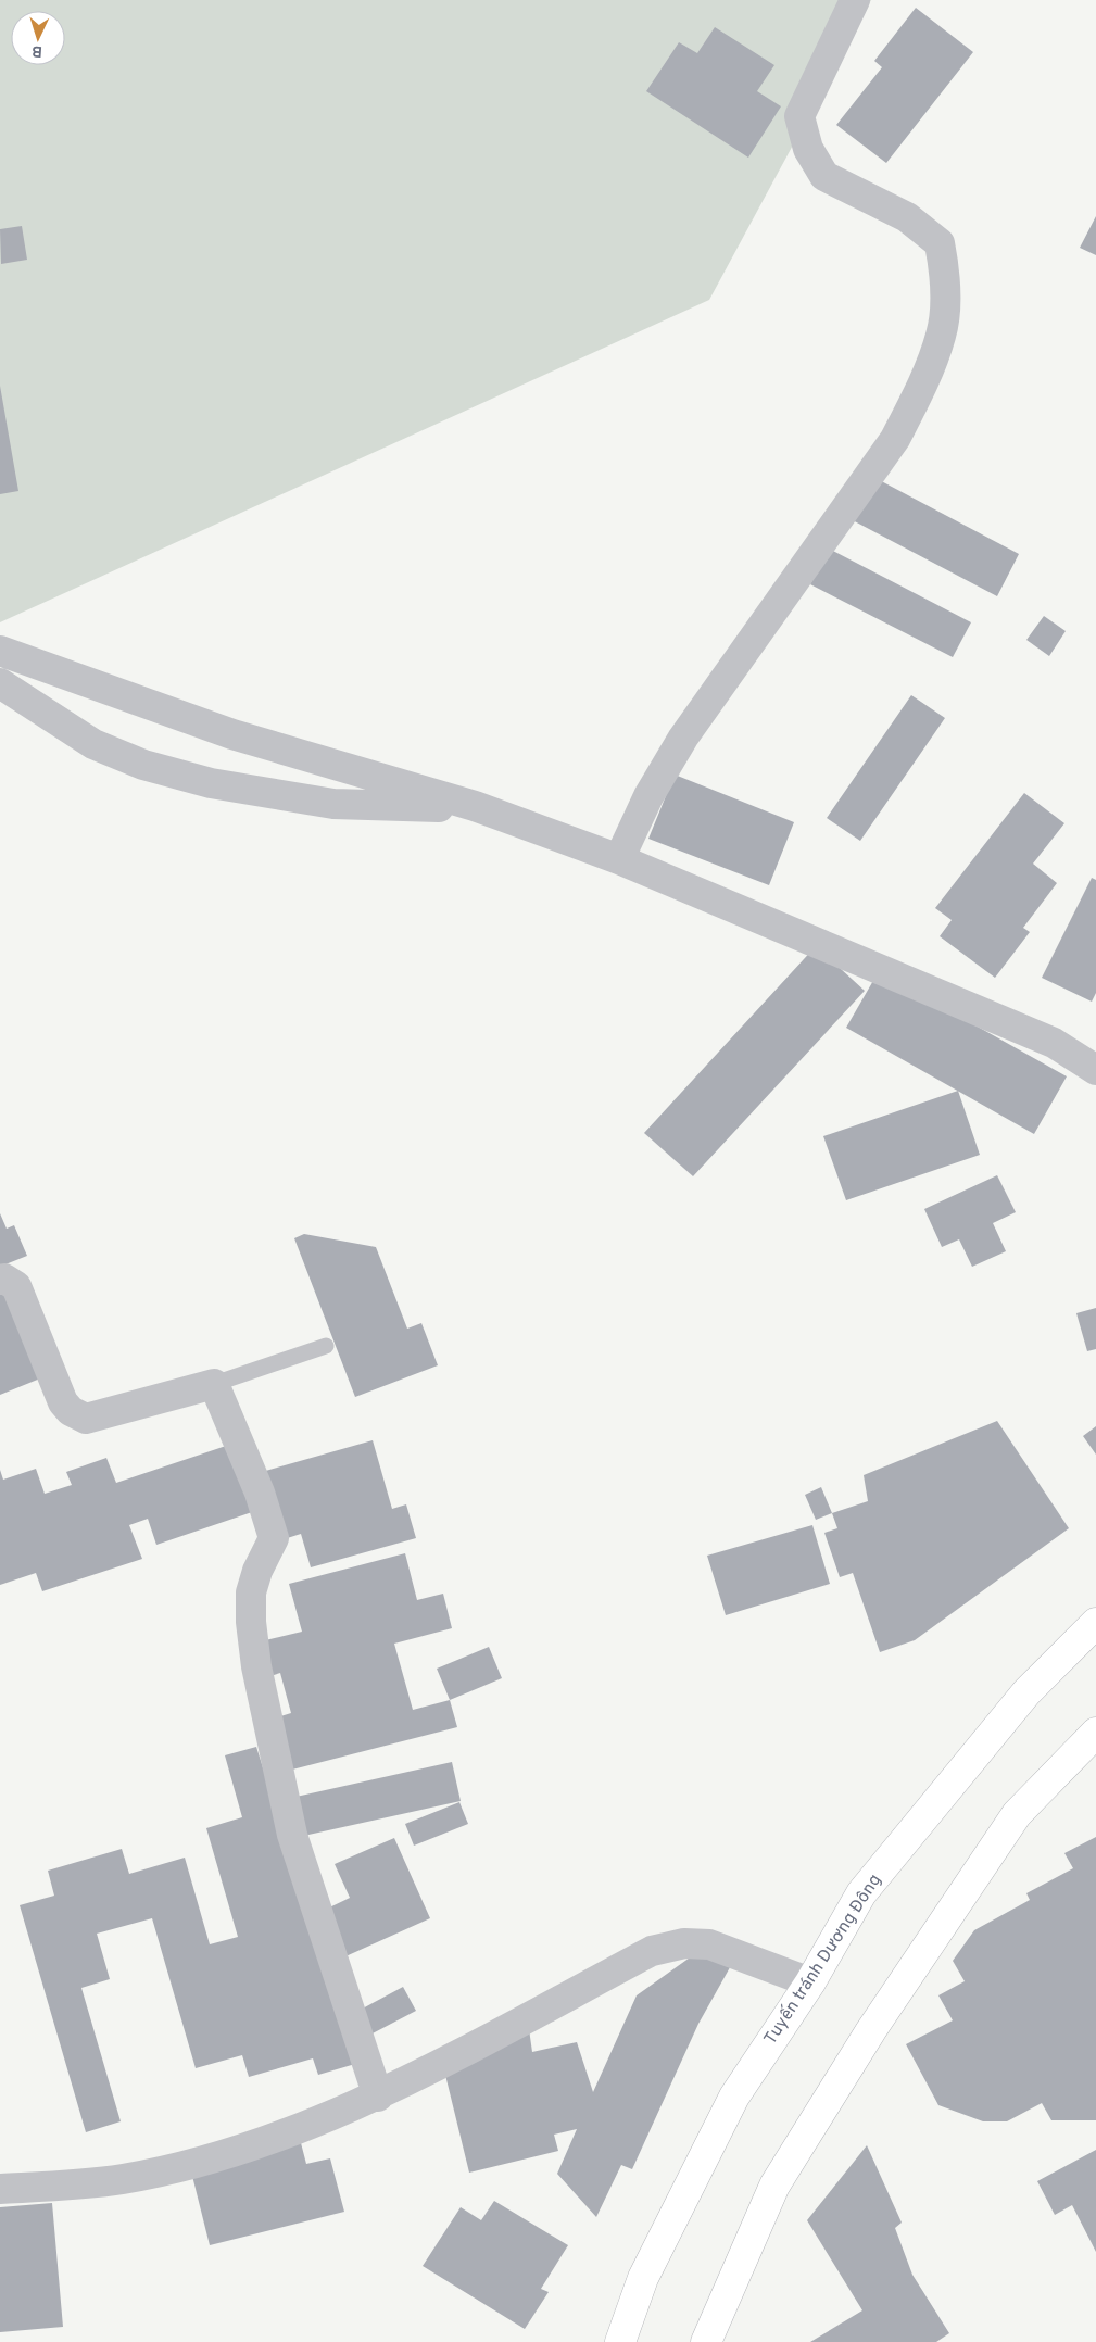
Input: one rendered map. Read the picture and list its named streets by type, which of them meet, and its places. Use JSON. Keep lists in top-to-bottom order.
{
  "streets": {
    "main road": ["Tuyến tránh Dương Đông"]
  },
  "north": "bottom"
}
